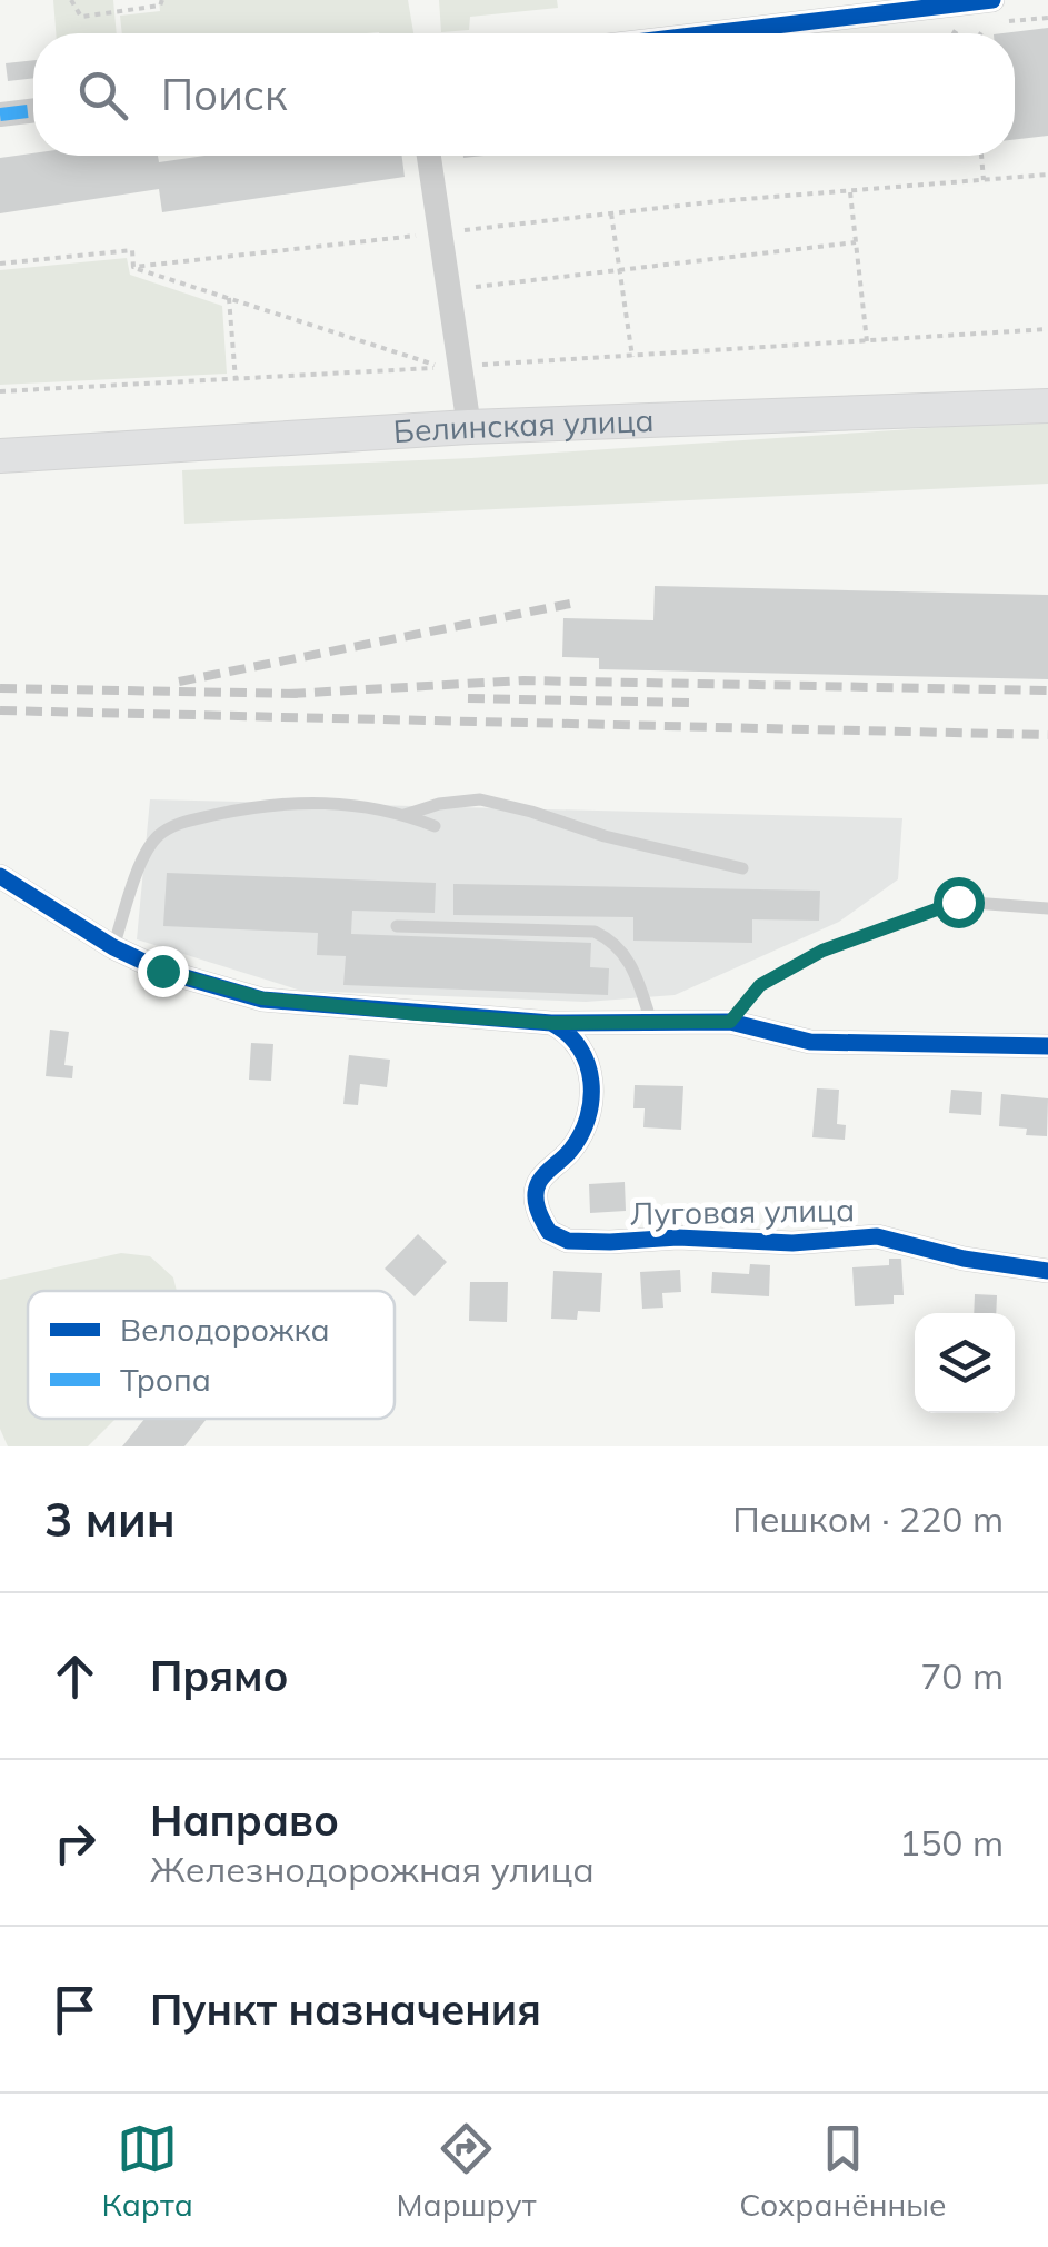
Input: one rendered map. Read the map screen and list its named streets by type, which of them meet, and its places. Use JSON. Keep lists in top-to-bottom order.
{
  "streets": {
    "main road": ["Белинская улица"],
    "street": ["Луговая улица"]
  },
  "legend": ["Велодорожка", "Тропа"],
  "page": {
    "search": "Поиск",
    "heading": ["3 мин", "Пешком · 220 m"],
    "list": [
      ["Прямо", "70 m"],
      ["Направо", "Железнодорожная улица", "150 m"],
      "Пункт назначения"
    ],
    "nav": ["Карта", "Маршрут", "Сохранённые"]
  }
}
